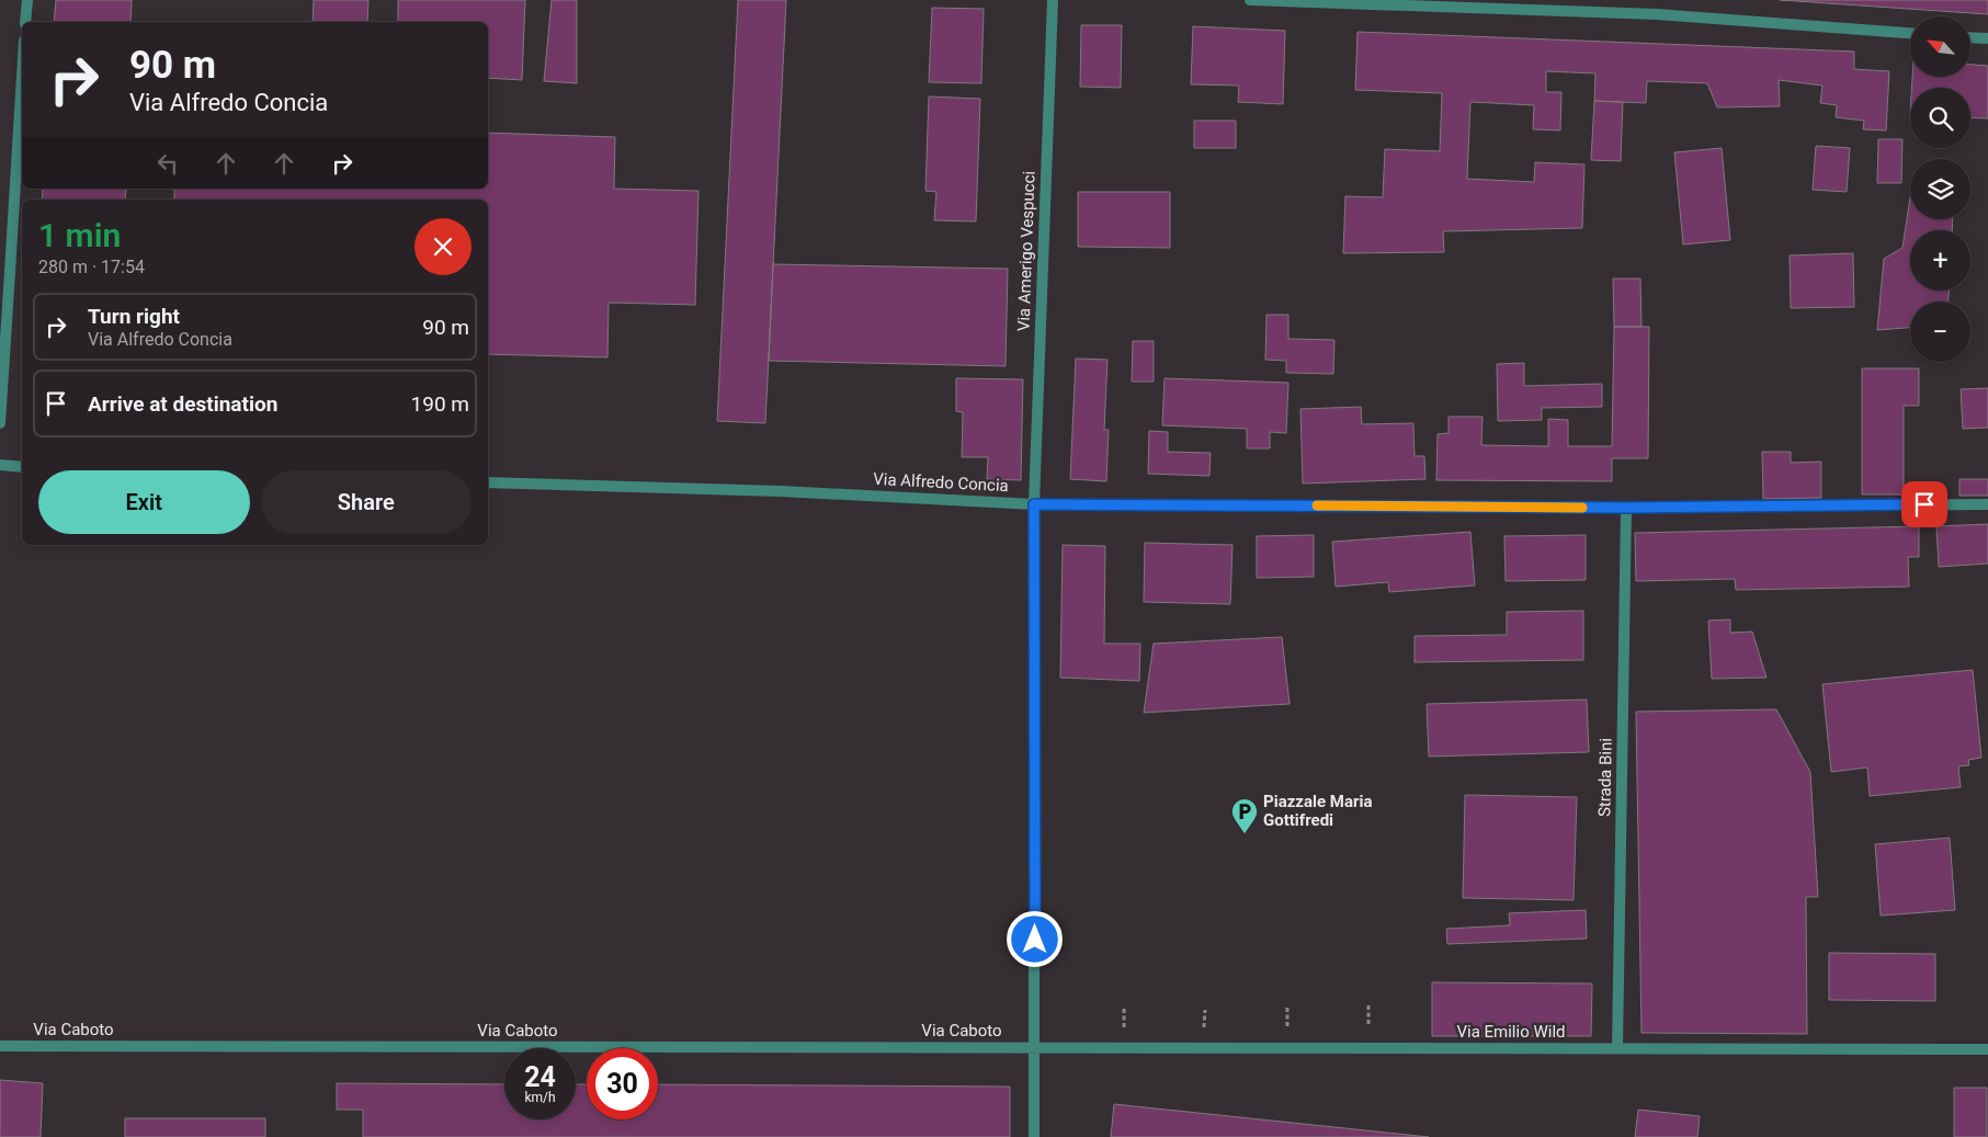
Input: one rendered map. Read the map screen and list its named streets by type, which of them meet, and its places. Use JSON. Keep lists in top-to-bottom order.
{
  "streets": {
    "street": [
      "Via Amerigo Vespucci",
      "Via Alfredo Concia",
      "Strada Bini",
      "Via Caboto",
      "Via Emilio Wild"
    ]
  },
  "crossings": [
    ["Via Amerigo Vespucci", "Via Alfredo Concia"],
    ["Via Amerigo Vespucci", "Via Caboto"],
    ["Via Amerigo Vespucci", "Via Emilio Wild"],
    ["Via Alfredo Concia", "Strada Bini"],
    ["Strada Bini", "Via Emilio Wild"],
    ["Via Caboto", "Via Emilio Wild"]
  ],
  "places": {
    "parking": ["Piazzale Maria Gottifredi"]
  },
  "north": "top left",
  "page": {
    "map_buttons": ["+", "−"],
    "turn": ["90 m", "Via Alfredo Concia"],
    "heading": ["1 min", "280 m · 17:54"],
    "list": [
      {
        "name": "Turn right",
        "note": "Via Alfredo Concia",
        "value": "90 m"
      },
      {
        "name": "Arrive at destination",
        "value": "190 m"
      }
    ],
    "buttons": ["Exit", "Share"],
    "speed": "24 km/h",
    "limit": "30"
  }
}
